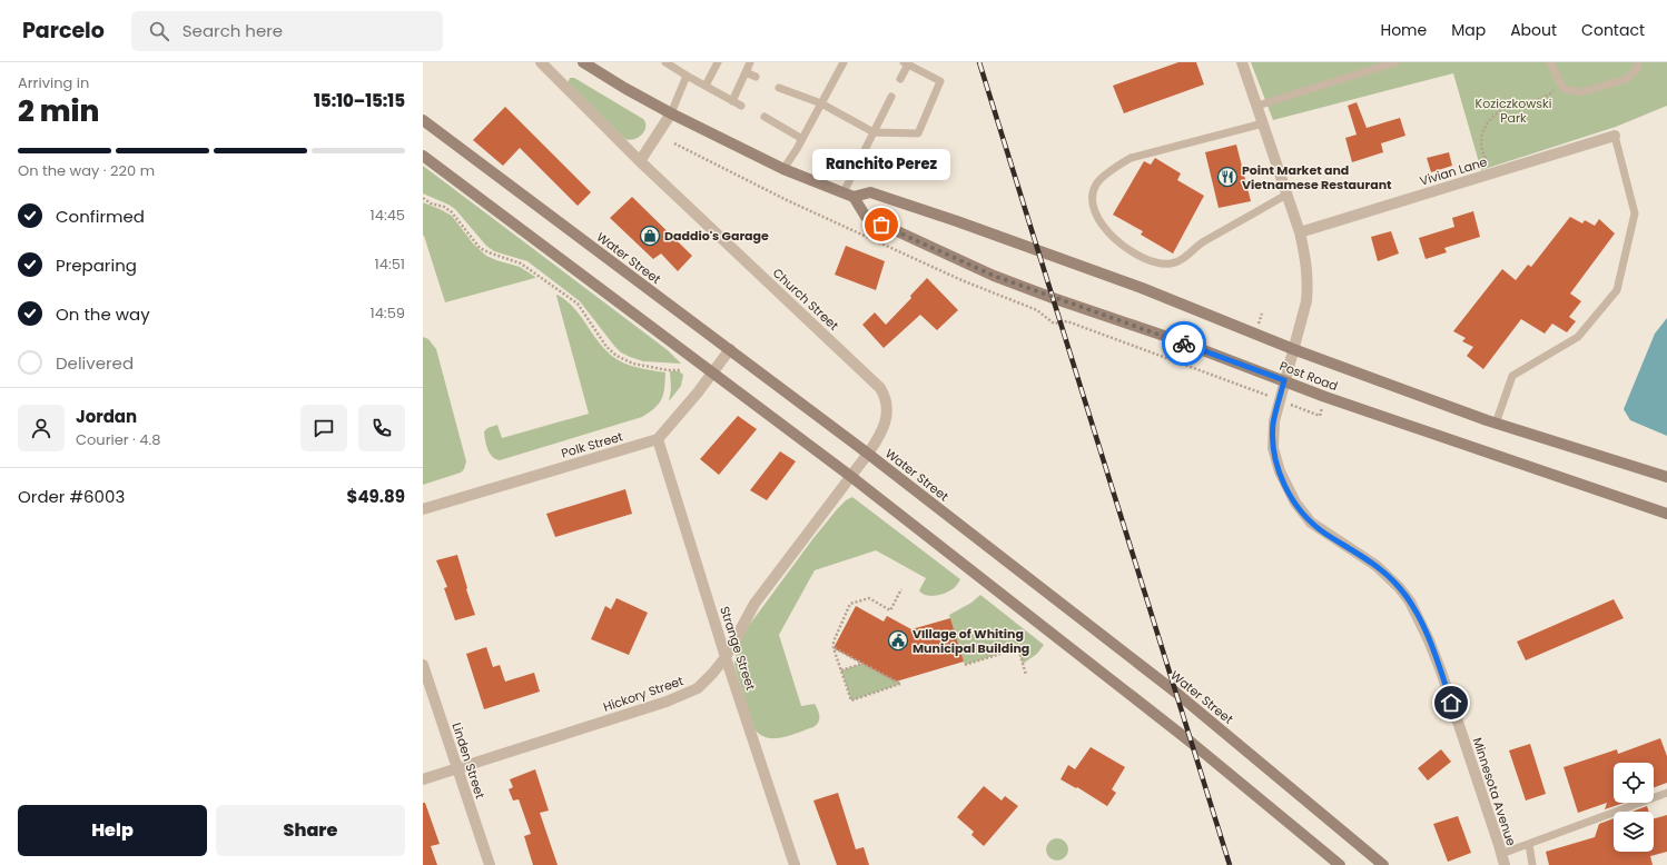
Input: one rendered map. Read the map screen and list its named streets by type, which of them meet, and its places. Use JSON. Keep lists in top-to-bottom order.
{
  "streets": {
    "main road": ["Water Street", "Post Road"],
    "street": [
      "Vivian Lane",
      "Church Street",
      "Polk Street",
      "Strange Street",
      "Hickory Street",
      "Linden Street",
      "Minnesota Avenue"
    ]
  },
  "crossings": [
    ["Vivian Lane", "Minnesota Avenue"],
    ["Water Street", "Church Street"],
    ["Church Street", "Hickory Street"],
    ["Post Road", "Minnesota Avenue"],
    ["Polk Street", "Strange Street"],
    ["Strange Street", "Hickory Street"],
    ["Hickory Street", "Linden Street"]
  ],
  "parks": ["Koziczkowski Park"],
  "places": {
    "restaurant": ["Point Market and Vietnamese Restaurant"],
    "other": ["Ranchito Perez"],
    "shop": ["Daddio's Garage"],
    "public building": ["VIllage of Whiting Municipal Building"]
  },
  "page": {
    "header": "Parcelo",
    "search": "Search here",
    "nav": [
      "Home",
      "Map",
      "About",
      "Contact"
    ],
    "heading": ["2 min", "Arriving in", "15:10–15:15"],
    "panel": [
      "Jordan",
      "Courier · 4.8",
      "Order #6003",
      "$49.89"
    ],
    "bar": "On the way · 220 m",
    "bubble": "Ranchito Perez",
    "list": [
      ["Confirmed", "14:45"],
      ["Preparing", "14:51"],
      ["On the way", "14:59"],
      "Delivered"
    ],
    "buttons": ["Help", "Share"]
  }
}
